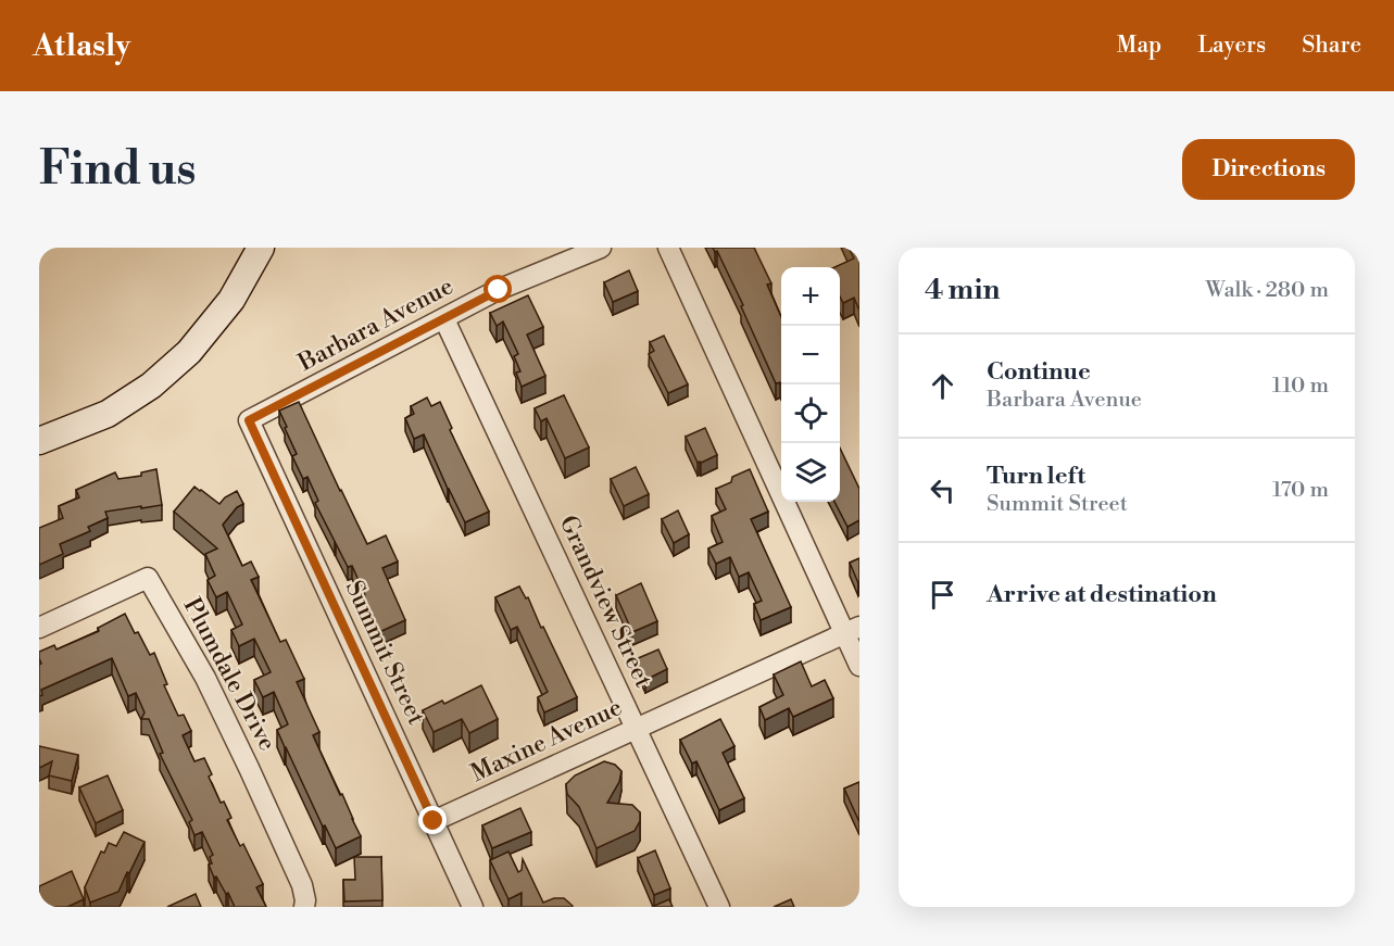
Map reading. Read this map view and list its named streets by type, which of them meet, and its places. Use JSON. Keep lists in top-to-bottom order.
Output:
{
  "streets": {
    "street": [
      "Barbara Avenue",
      "Grandview Street",
      "Summit Street",
      "Plumdale Drive",
      "Maxine Avenue"
    ]
  },
  "crossings": [
    ["Barbara Avenue", "Grandview Street"],
    ["Barbara Avenue", "Summit Street"],
    ["Grandview Street", "Maxine Avenue"],
    ["Summit Street", "Maxine Avenue"]
  ],
  "page": {
    "header": "Atlasly",
    "nav": ["Map", "Layers", "Share"],
    "buttons": "Directions",
    "title": "Find us",
    "heading": ["4 min", "Walk · 280 m"],
    "map_buttons": ["+", "−"],
    "list": [
      ["Continue", "Barbara Avenue", "110 m"],
      ["Turn left", "Summit Street", "170 m"],
      "Arrive at destination"
    ]
  }
}
